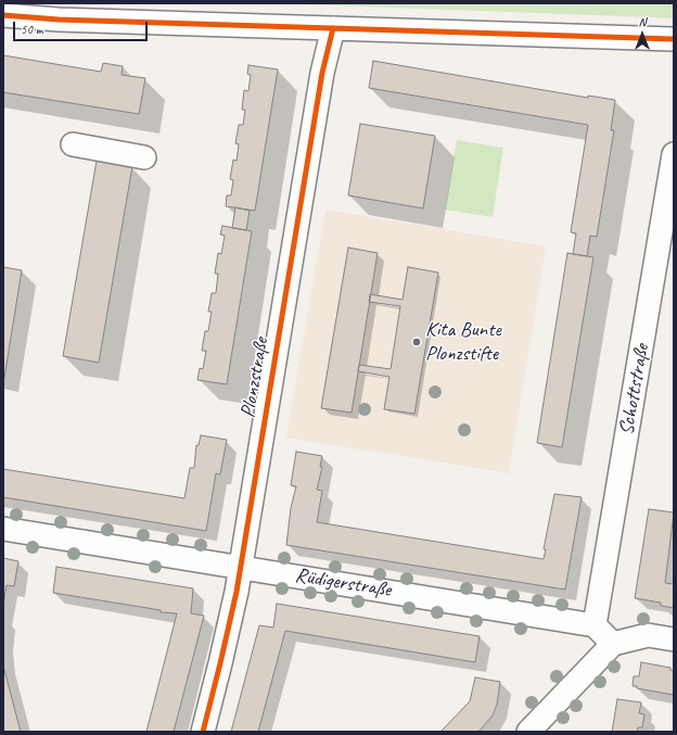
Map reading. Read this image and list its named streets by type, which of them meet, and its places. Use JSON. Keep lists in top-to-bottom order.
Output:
{
  "streets": {
    "street": ["Plonzstraße", "Schottstraße", "Rüdigerstraße"]
  },
  "crossings": [
    ["Plonzstraße", "Rüdigerstraße"],
    ["Schottstraße", "Rüdigerstraße"]
  ],
  "places": ["Kita Bunte Plonzstifte"],
  "scale_bar": "50 m",
  "north": "top"
}
